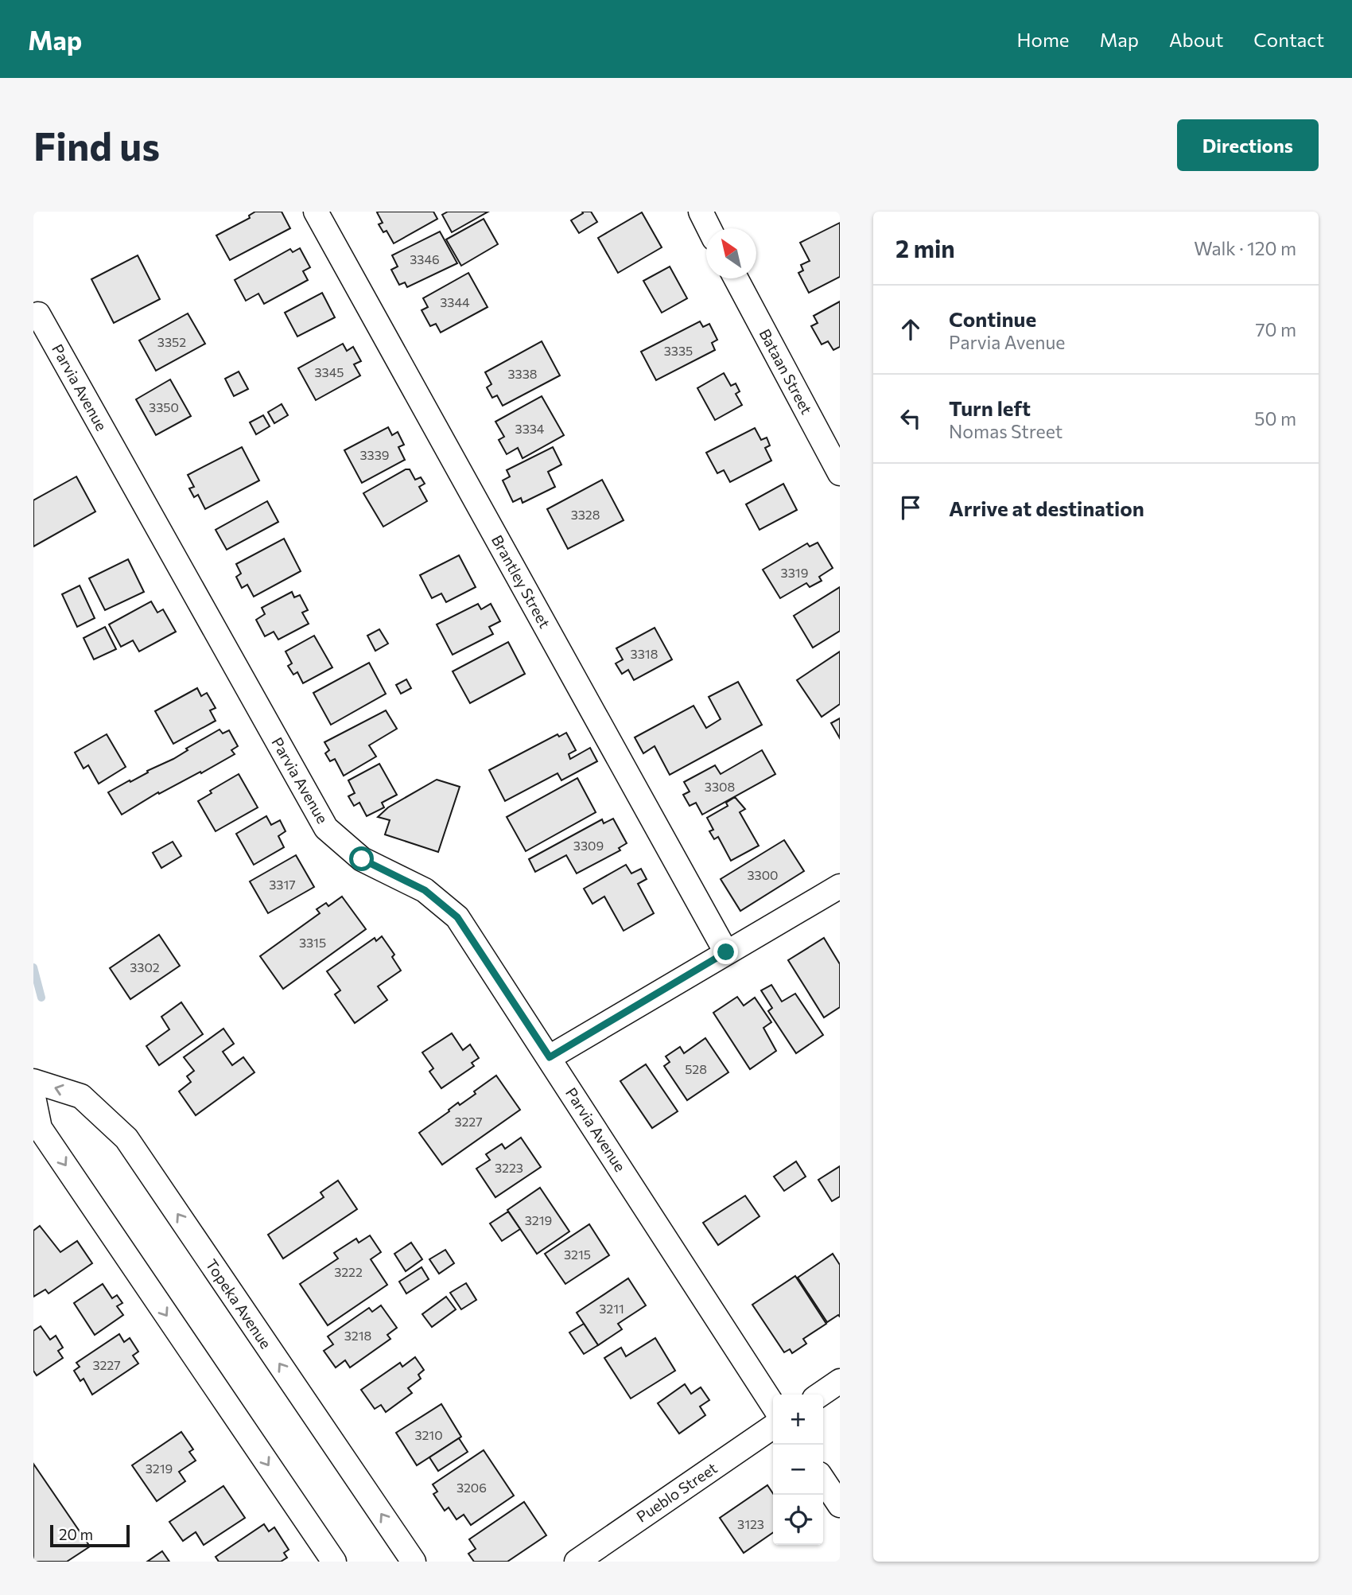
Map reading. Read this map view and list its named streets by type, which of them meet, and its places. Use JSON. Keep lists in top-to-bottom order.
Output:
{
  "streets": {
    "street": [
      "Bataan Street",
      "Parvia Avenue",
      "Brantley Street",
      "Topeka Avenue",
      "Pueblo Street"
    ]
  },
  "house_numbers": [
    "3346",
    "3344",
    "3352",
    "3335",
    "3345",
    "3338",
    "3350",
    "3334",
    "3339",
    "3328",
    "3319",
    "3318",
    "3308",
    "3309",
    "3300",
    "3317",
    "3315",
    "3302",
    "528",
    "3227",
    "3223",
    "3219",
    "3215",
    "3222",
    "3211",
    "3218",
    "3227",
    "3210",
    "3219",
    "3206",
    "3123"
  ],
  "scale_bar": "20 m",
  "north": "top left",
  "page": {
    "header": "Map",
    "nav": [
      "Home",
      "Map",
      "About",
      "Contact"
    ],
    "buttons": "Directions",
    "title": "Find us",
    "heading": ["2 min", "Walk · 120 m"],
    "list": [
      ["Continue", "Parvia Avenue", "70 m"],
      ["Turn left", "Nomas Street", "50 m"],
      "Arrive at destination"
    ],
    "map_buttons": ["+", "−"],
    "scale": "20 m"
  }
}
